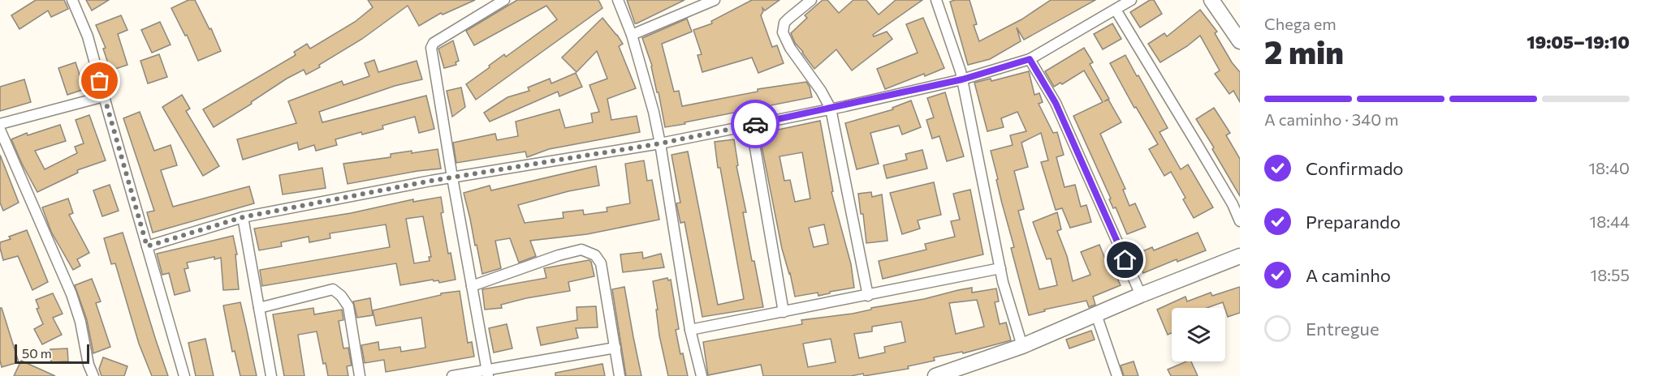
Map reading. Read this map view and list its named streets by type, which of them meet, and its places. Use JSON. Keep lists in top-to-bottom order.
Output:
{
  "scale_bar": "50 m",
  "page": {
    "heading": ["2 min", "Chega em", "19:05–19:10"],
    "bar": "A caminho · 340 m",
    "list": [
      ["Confirmado", "18:40"],
      ["Preparando", "18:44"],
      ["A caminho", "18:55"],
      "Entregue"
    ],
    "scale": "50 m"
  }
}
